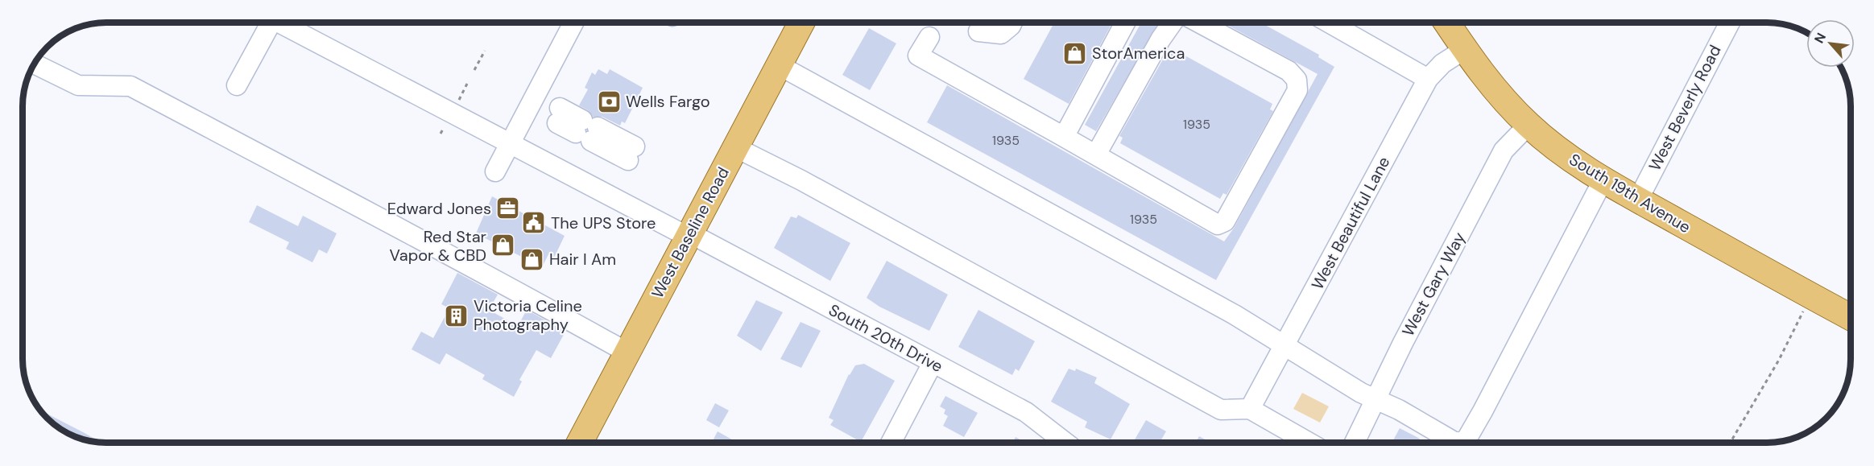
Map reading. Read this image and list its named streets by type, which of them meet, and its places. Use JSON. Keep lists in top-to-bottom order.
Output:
{
  "streets": {
    "main road": ["South 19th Avenue", "West Baseline Road"],
    "street": [
      "West Beverly Road",
      "West Beautiful Lane",
      "West Gary Way",
      "South 20th Drive"
    ]
  },
  "crossings": [
    ["West Beverly Road", "South 19th Avenue"],
    ["South 19th Avenue", "West Beautiful Lane"],
    ["South 19th Avenue", "West Gary Way"],
    ["West Baseline Road", "South 20th Drive"]
  ],
  "places": {
    "shop": ["StorAmerica", "Red Star Vapor & CBD", "Hair I Am"],
    "bank": ["Wells Fargo"],
    "office": ["Edward Jones"],
    "public building": ["The UPS Store"],
    "building": ["Victoria Celine Photography"]
  },
  "house_numbers": ["1935", "1935", "1935"],
  "north": "top left"
}
